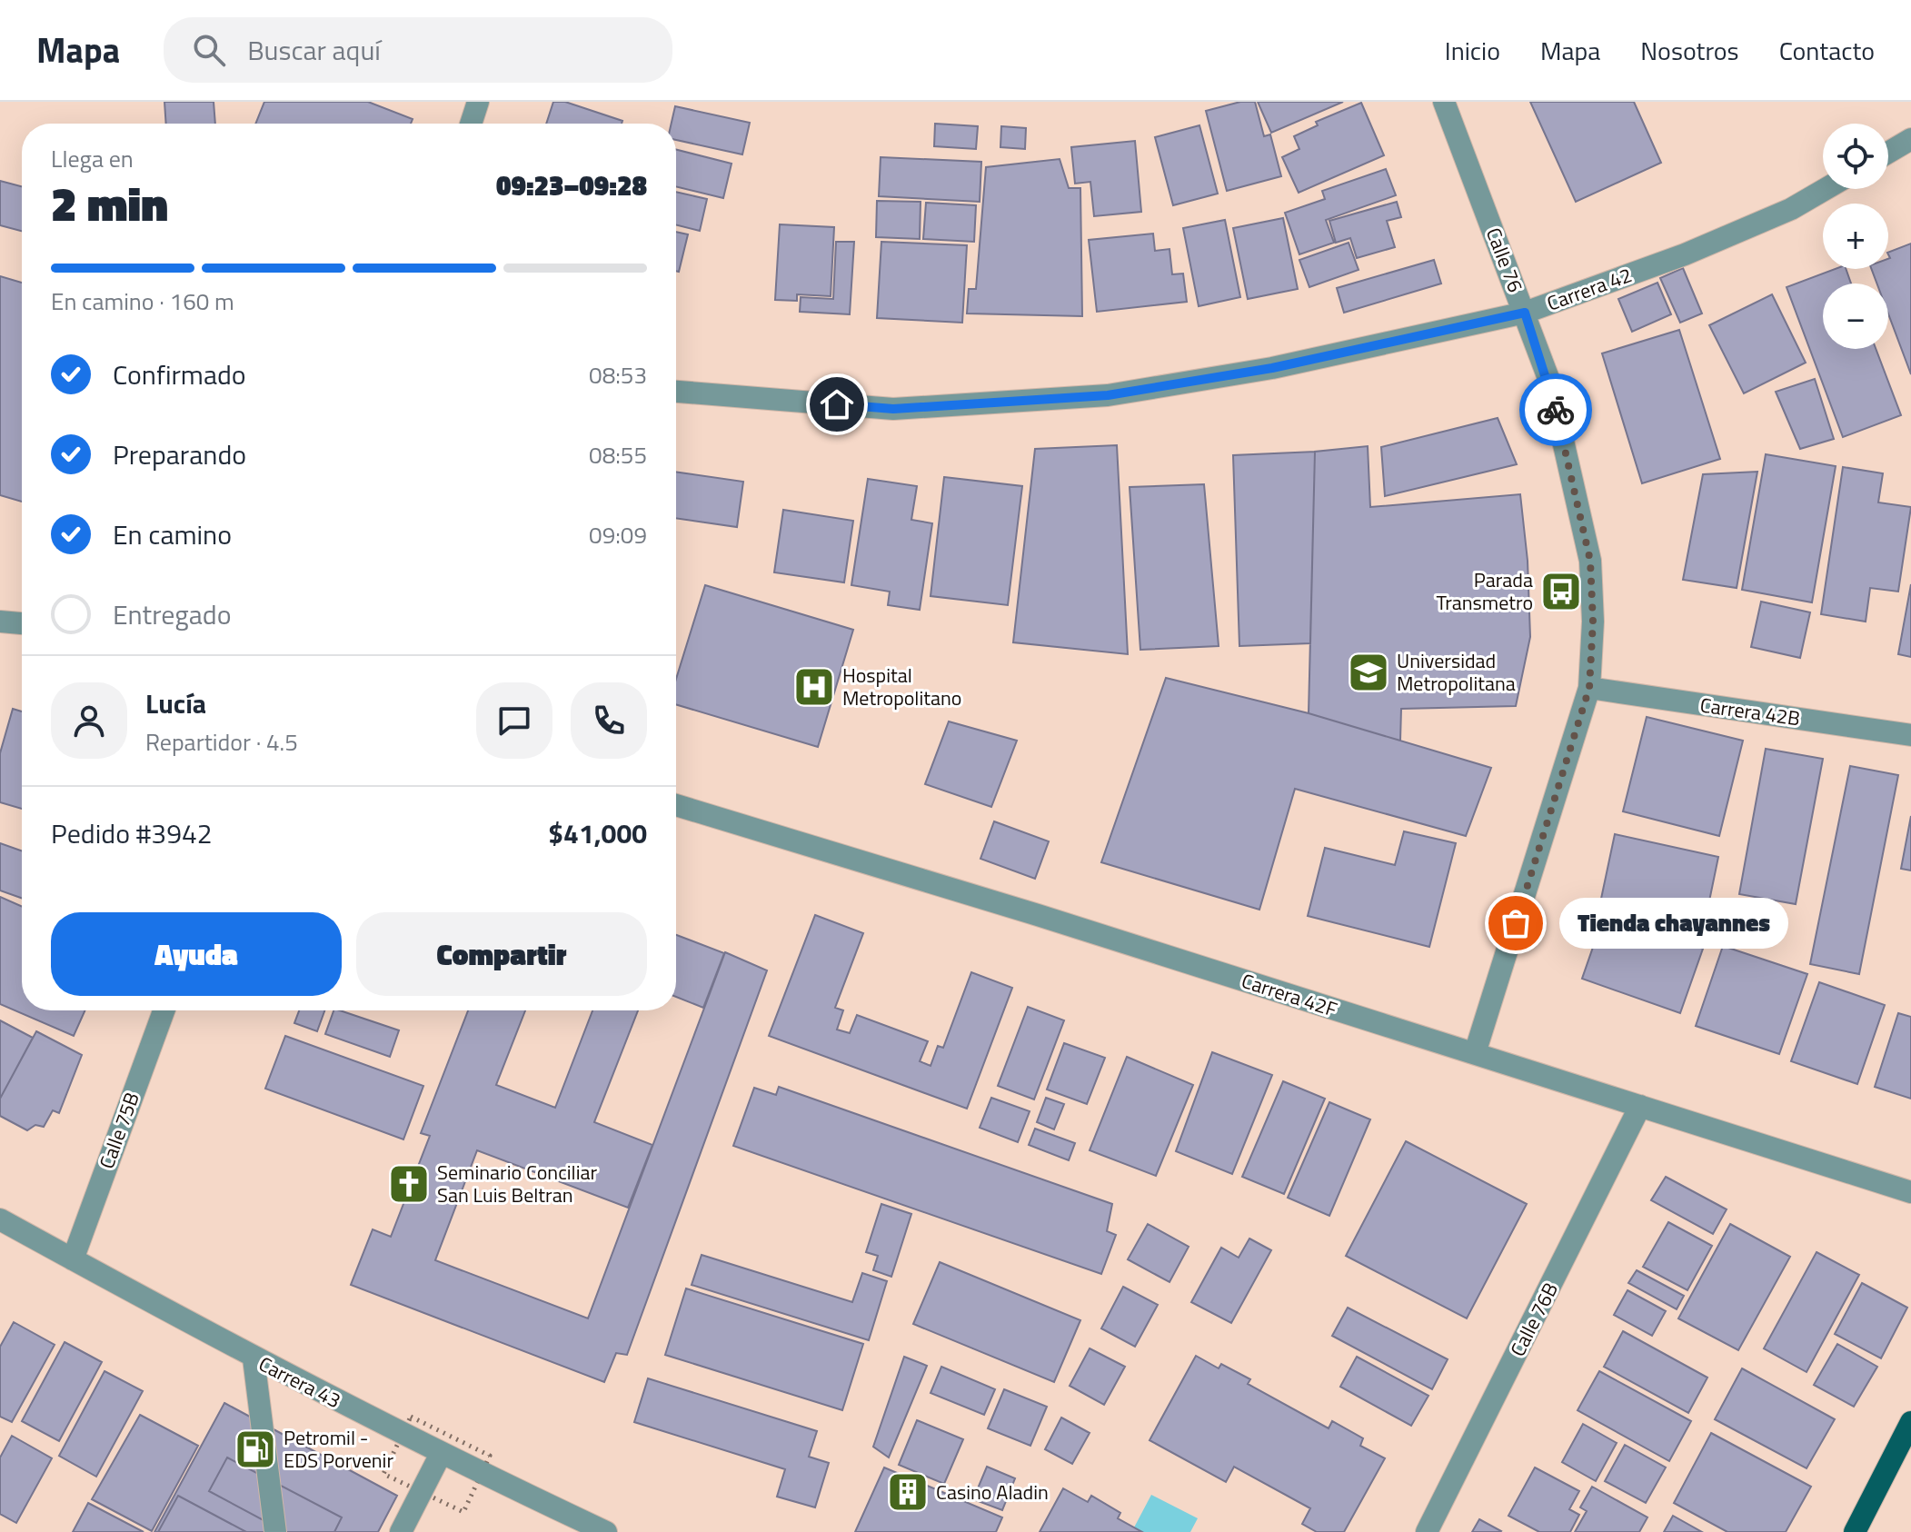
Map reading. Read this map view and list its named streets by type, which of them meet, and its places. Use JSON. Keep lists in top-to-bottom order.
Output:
{
  "streets": {
    "street": [
      "Calle 76",
      "Carrera 42",
      "Carrera 42B",
      "Carrera 42F",
      "Calle 75B",
      "Calle 76B",
      "Carrera 43"
    ]
  },
  "crossings": [
    ["Calle 76", "Carrera 42"],
    ["Calle 76", "Carrera 42B"],
    ["Calle 76", "Carrera 42F"],
    ["Carrera 42F", "Calle 76B"],
    ["Calle 75B", "Carrera 43"]
  ],
  "places": {
    "bus stop": ["Parada Transmetro"],
    "school or university": ["Universidad Metropolitana"],
    "hospital": ["Hospital Metropolitano"],
    "other": ["Tienda chayannes"],
    "church": ["Seminario Conciliar San Luis Beltran"],
    "fuel station": ["Petromil - EDS Porvenir"],
    "building": ["Casino Aladin"]
  },
  "page": {
    "header": "Mapa",
    "search": "Buscar aquí",
    "nav": [
      "Inicio",
      "Mapa",
      "Nosotros",
      "Contacto"
    ],
    "map_buttons": ["+", "−"],
    "heading": ["2 min", "Llega en", "09:23–09:28"],
    "panel": [
      "Lucía",
      "Repartidor · 4.5",
      "Pedido #3942",
      "$41,000"
    ],
    "bar": "En camino · 160 m",
    "list": [
      ["Confirmado", "08:53"],
      ["Preparando", "08:55"],
      ["En camino", "09:09"],
      "Entregado"
    ],
    "bubble": "Tienda chayannes",
    "buttons": ["Ayuda", "Compartir"]
  }
}
